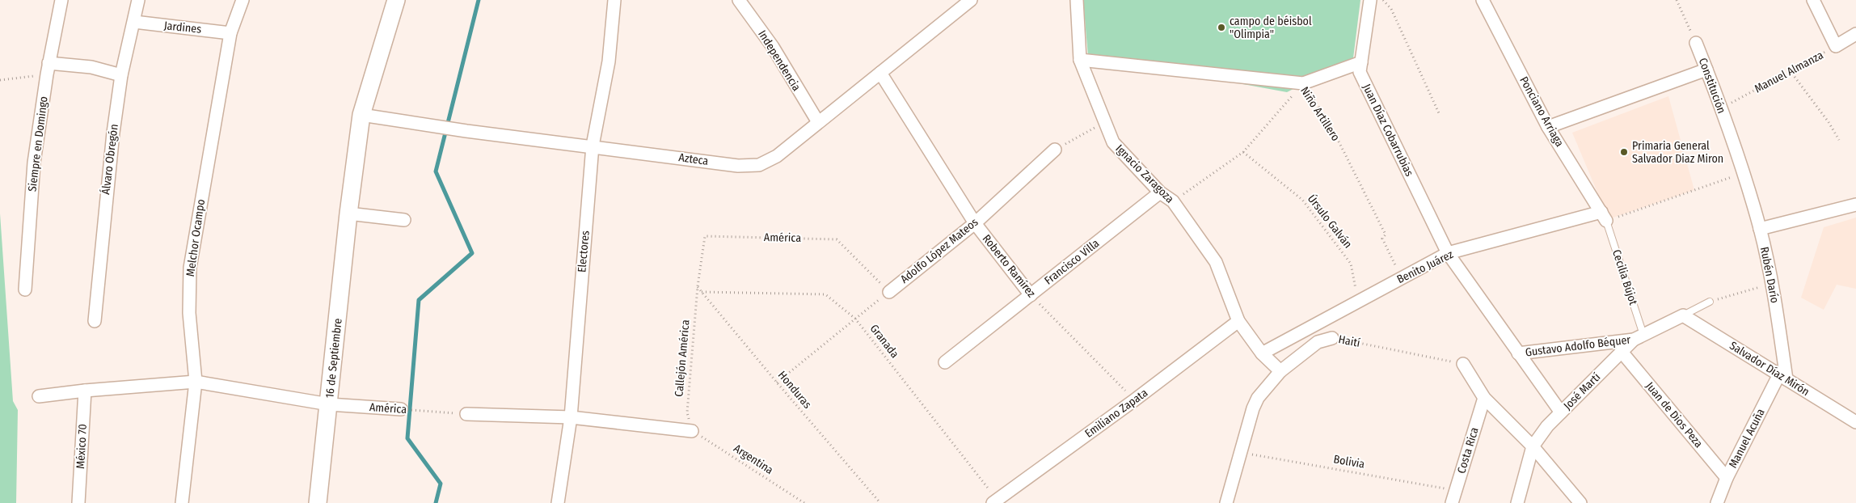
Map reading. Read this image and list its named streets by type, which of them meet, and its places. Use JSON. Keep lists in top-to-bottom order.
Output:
{
  "streets": {
    "street": [
      "Jardines",
      "Independencia",
      "Manuel Almanza",
      "Constitución",
      "Ponciano Arriaga",
      "Niño Artillero",
      "Juan Díaz Cobarrubias",
      "Siempre en Domingo",
      "Álvaro Obregón",
      "Azteca",
      "Ignacio Zaragoza",
      "Melchor Ocampo",
      "América",
      "Adolfo López Mateos",
      "Electores",
      "Francisco Villa",
      "Roberto Ramírez",
      "Benito Juárez",
      "Rubén Darío",
      "Haití",
      "Gustavo Adolfo Béquer",
      "16 de Septiembre",
      "Salvador Díaz Mirón",
      "José Martí",
      "Emiliano Zapata",
      "Juan de Dios Peza",
      "Manuel Acuña",
      "México 70",
      "Costa Rica"
    ],
    "lane": ["Cecilia Bújot"],
    "path": [
      "Úrsulo Galván",
      "Granada",
      "Callejón América",
      "Honduras",
      "Argentina",
      "Bolivia"
    ]
  },
  "crossings": [
    ["Jardines", "Álvaro Obregón"],
    ["Jardines", "Melchor Ocampo"],
    ["Independencia", "Azteca"],
    ["Manuel Almanza", "Constitución"],
    ["Constitución", "Rubén Darío"],
    ["Ponciano Arriaga", "Benito Juárez"],
    ["Ponciano Arriaga", "Cecilia Bújot"],
    ["Niño Artillero", "Ignacio Zaragoza"],
    ["Niño Artillero", "Benito Juárez"],
    ["Juan Díaz Cobarrubias", "Benito Juárez"],
    ["Juan Díaz Cobarrubias", "Gustavo Adolfo Béquer"],
    ["Juan Díaz Cobarrubias", "José Martí"],
    ["Azteca", "Electores"],
    ["Azteca", "Roberto Ramírez"],
    ["Azteca", "16 de Septiembre"],
    ["Ignacio Zaragoza", "Francisco Villa"],
    ["Ignacio Zaragoza", "Benito Juárez"],
    ["Ignacio Zaragoza", "Haití"],
    ["Ignacio Zaragoza", "Emiliano Zapata"],
    ["Úrsulo Galván", "Benito Juárez"],
    ["Melchor Ocampo", "América"],
    ["América", "Adolfo López Mateos"],
    ["América", "16 de Septiembre"],
    ["América", "Callejón América"],
    ["América", "Honduras"],
    ["América", "México 70"],
    ["Adolfo López Mateos", "Roberto Ramírez"],
    ["Francisco Villa", "Roberto Ramírez"],
    ["Roberto Ramírez", "Emiliano Zapata"],
    ["Benito Juárez", "Cecilia Bújot"],
    ["Rubén Darío", "Salvador Díaz Mirón"],
    ["Rubén Darío", "Manuel Acuña"],
    ["Cecilia Bújot", "Gustavo Adolfo Béquer"],
    ["Cecilia Bújot", "José Martí"],
    ["Granada", "Honduras"],
    ["Granada", "Emiliano Zapata"],
    ["Haití", "Bolivia"],
    ["Gustavo Adolfo Béquer", "Salvador Díaz Mirón"],
    ["Gustavo Adolfo Béquer", "José Martí"],
    ["Callejón América", "Honduras"],
    ["Callejón América", "Argentina"],
    ["Salvador Díaz Mirón", "Manuel Acuña"],
    ["José Martí", "Juan de Dios Peza"],
    ["Juan de Dios Peza", "Manuel Acuña"],
    ["Costa Rica", "Bolivia"]
  ],
  "places": ["campo de béisbol \"Olimpia\"", "Primaria General Salvador Diaz Miron"]
}
